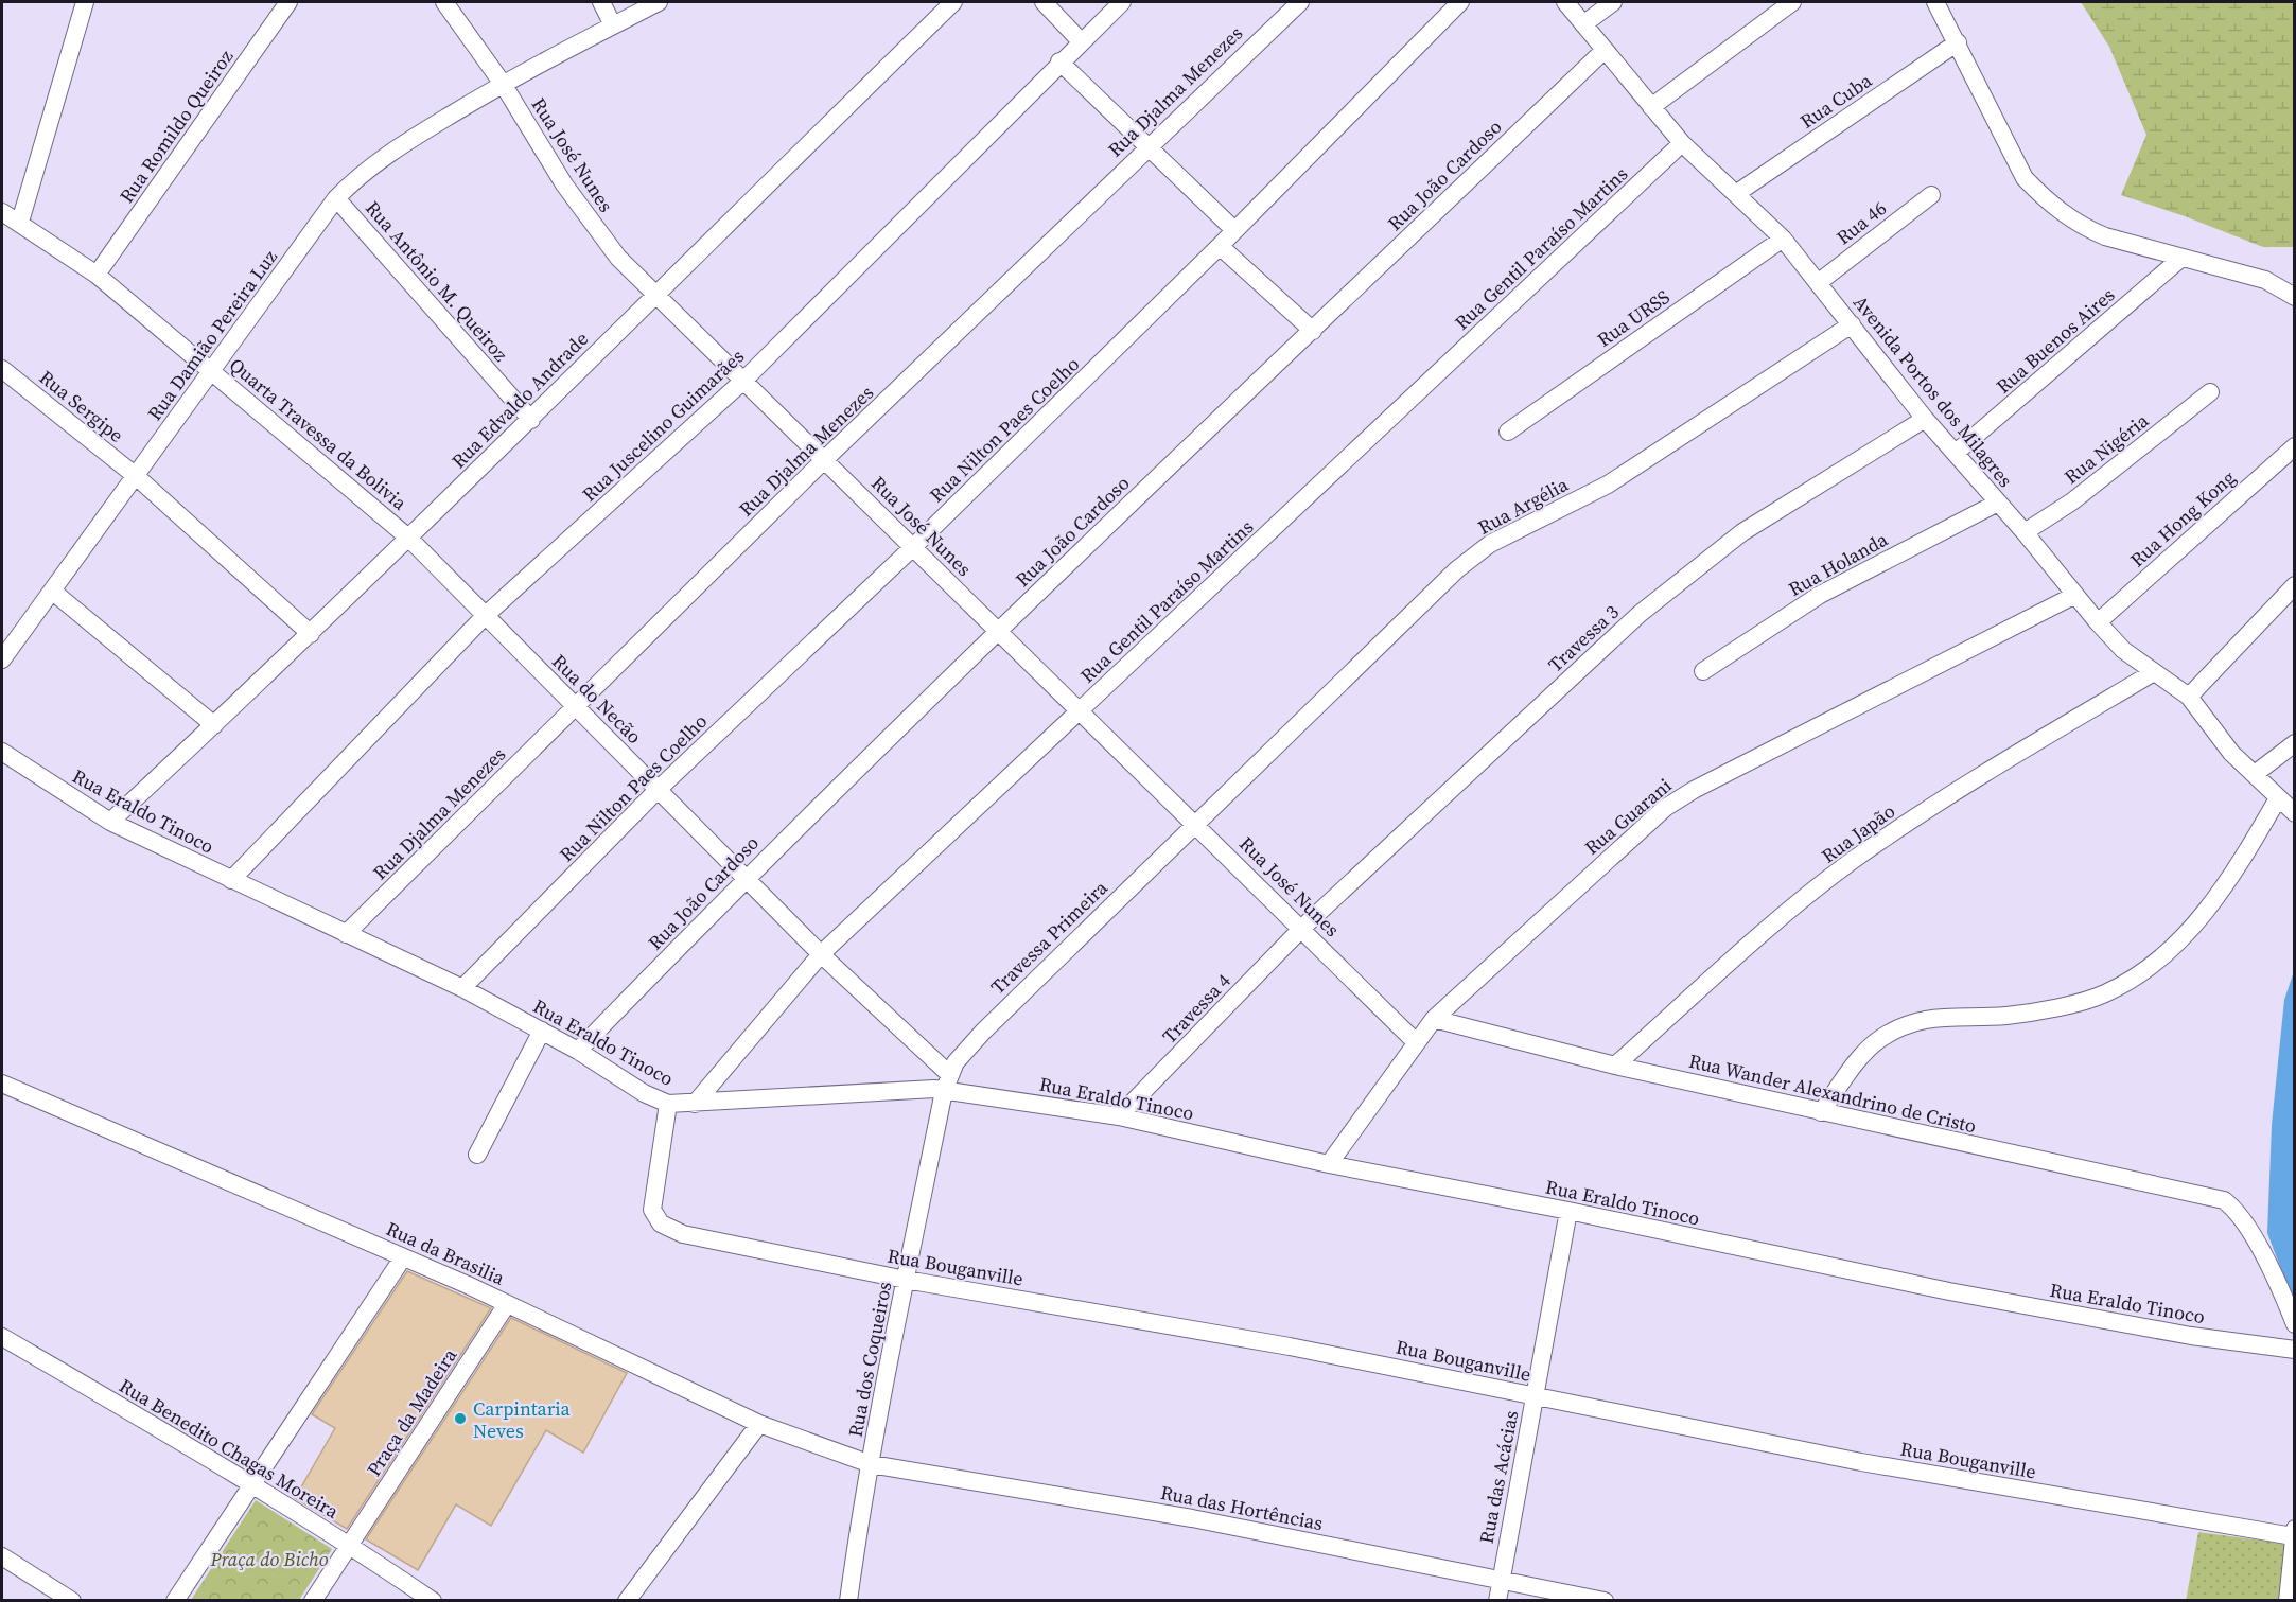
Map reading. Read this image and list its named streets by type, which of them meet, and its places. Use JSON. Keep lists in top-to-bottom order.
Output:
{
  "streets": {
    "street": [
      "Rua Djalma Menezes",
      "Rua Cuba",
      "Rua Romildo Queiroz",
      "Rua José Nunes",
      "Rua João Cardoso",
      "Rua 46",
      "Rua Gentil Paraíso Martins",
      "Rua Antônio M. Queiroz",
      "Rua URSS",
      "Rua Damião Pereira Luz",
      "Rua Buenos Aires",
      "Avenida Portos dos Milagres",
      "Rua Edvaldo Andrade",
      "Rua Sergipe",
      "Rua Juscelino Guimarães",
      "Rua Nilton Paes Coelho",
      "Quarta Travessa da Bolivia",
      "Rua Nigéria",
      "Rua Argélia",
      "Rua Hong Kong",
      "Rua Holanda",
      "Travessa 3",
      "Rua do Necão",
      "Rua Eraldo Tinoco",
      "Rua Guarani",
      "Rua Japão",
      "Travessa Primeira",
      "Travessa 4",
      "Rua Wander Alexandrino de Cristo",
      "Rua da Brasilia",
      "Rua Bouganville",
      "Rua dos Coqueiros",
      "Praça da Madeira",
      "Rua Benedito Chagas Moreira",
      "Rua das Acácias",
      "Rua das Hortências"
    ]
  },
  "crossings": [
    ["Rua Djalma Menezes", "Rua José Nunes"],
    ["Rua Djalma Menezes", "Rua do Necão"],
    ["Rua Djalma Menezes", "Rua Eraldo Tinoco"],
    ["Rua Cuba", "Avenida Portos dos Milagres"],
    ["Rua Romildo Queiroz", "Quarta Travessa da Bolivia"],
    ["Rua José Nunes", "Rua João Cardoso"],
    ["Rua José Nunes", "Rua Gentil Paraíso Martins"],
    ["Rua José Nunes", "Rua Damião Pereira Luz"],
    ["Rua José Nunes", "Rua Edvaldo Andrade"],
    ["Rua José Nunes", "Rua Juscelino Guimarães"],
    ["Rua José Nunes", "Rua Nilton Paes Coelho"],
    ["Rua José Nunes", "Rua Argélia"],
    ["Rua José Nunes", "Travessa 3"],
    ["Rua José Nunes", "Rua Guarani"],
    ["Rua José Nunes", "Travessa Primeira"],
    ["Rua José Nunes", "Travessa 4"],
    ["Rua João Cardoso", "Avenida Portos dos Milagres"],
    ["Rua João Cardoso", "Rua do Necão"],
    ["Rua João Cardoso", "Rua Eraldo Tinoco"],
    ["Rua 46", "Avenida Portos dos Milagres"],
    ["Rua Gentil Paraíso Martins", "Avenida Portos dos Milagres"],
    ["Rua Gentil Paraíso Martins", "Rua do Necão"],
    ["Rua Gentil Paraíso Martins", "Rua Eraldo Tinoco"],
    ["Rua Antônio M. Queiroz", "Rua Damião Pereira Luz"],
    ["Rua Antônio M. Queiroz", "Rua Edvaldo Andrade"],
    ["Rua URSS", "Avenida Portos dos Milagres"],
    ["Rua Damião Pereira Luz", "Rua Sergipe"],
    ["Rua Damião Pereira Luz", "Quarta Travessa da Bolivia"],
    ["Rua Buenos Aires", "Avenida Portos dos Milagres"],
    ["Avenida Portos dos Milagres", "Rua Nigéria"],
    ["Avenida Portos dos Milagres", "Rua Argélia"],
    ["Avenida Portos dos Milagres", "Rua Hong Kong"],
    ["Avenida Portos dos Milagres", "Rua Holanda"],
    ["Avenida Portos dos Milagres", "Travessa 3"],
    ["Avenida Portos dos Milagres", "Rua Guarani"],
    ["Avenida Portos dos Milagres", "Rua Japão"],
    ["Rua Edvaldo Andrade", "Rua Sergipe"],
    ["Rua Edvaldo Andrade", "Quarta Travessa da Bolivia"],
    ["Rua Edvaldo Andrade", "Rua do Necão"],
    ["Rua Edvaldo Andrade", "Rua Eraldo Tinoco"],
    ["Rua Juscelino Guimarães", "Rua do Necão"],
    ["Rua Juscelino Guimarães", "Rua Eraldo Tinoco"],
    ["Rua Nilton Paes Coelho", "Rua do Necão"],
    ["Rua Nilton Paes Coelho", "Rua Eraldo Tinoco"],
    ["Quarta Travessa da Bolivia", "Rua do Necão"],
    ["Rua Argélia", "Travessa Primeira"],
    ["Travessa 3", "Travessa 4"],
    ["Rua do Necão", "Rua Eraldo Tinoco"],
    ["Rua do Necão", "Travessa Primeira"],
    ["Rua do Necão", "Rua dos Coqueiros"],
    ["Rua Eraldo Tinoco", "Rua Guarani"],
    ["Rua Eraldo Tinoco", "Travessa Primeira"],
    ["Rua Eraldo Tinoco", "Travessa 4"],
    ["Rua Eraldo Tinoco", "Rua Bouganville"],
    ["Rua Eraldo Tinoco", "Rua dos Coqueiros"],
    ["Rua Eraldo Tinoco", "Rua das Acácias"],
    ["Rua Guarani", "Rua Wander Alexandrino de Cristo"],
    ["Rua Japão", "Rua Wander Alexandrino de Cristo"],
    ["Travessa Primeira", "Rua dos Coqueiros"],
    ["Rua da Brasilia", "Rua dos Coqueiros"],
    ["Rua da Brasilia", "Praça da Madeira"],
    ["Rua da Brasilia", "Rua das Hortências"],
    ["Rua Bouganville", "Rua dos Coqueiros"],
    ["Rua Bouganville", "Rua das Acácias"],
    ["Rua dos Coqueiros", "Rua das Hortências"],
    ["Praça da Madeira", "Rua Benedito Chagas Moreira"],
    ["Rua das Acácias", "Rua das Hortências"]
  ],
  "parks": ["Praça do Bicho"],
  "places": ["Carpintaria Neves"]
}
